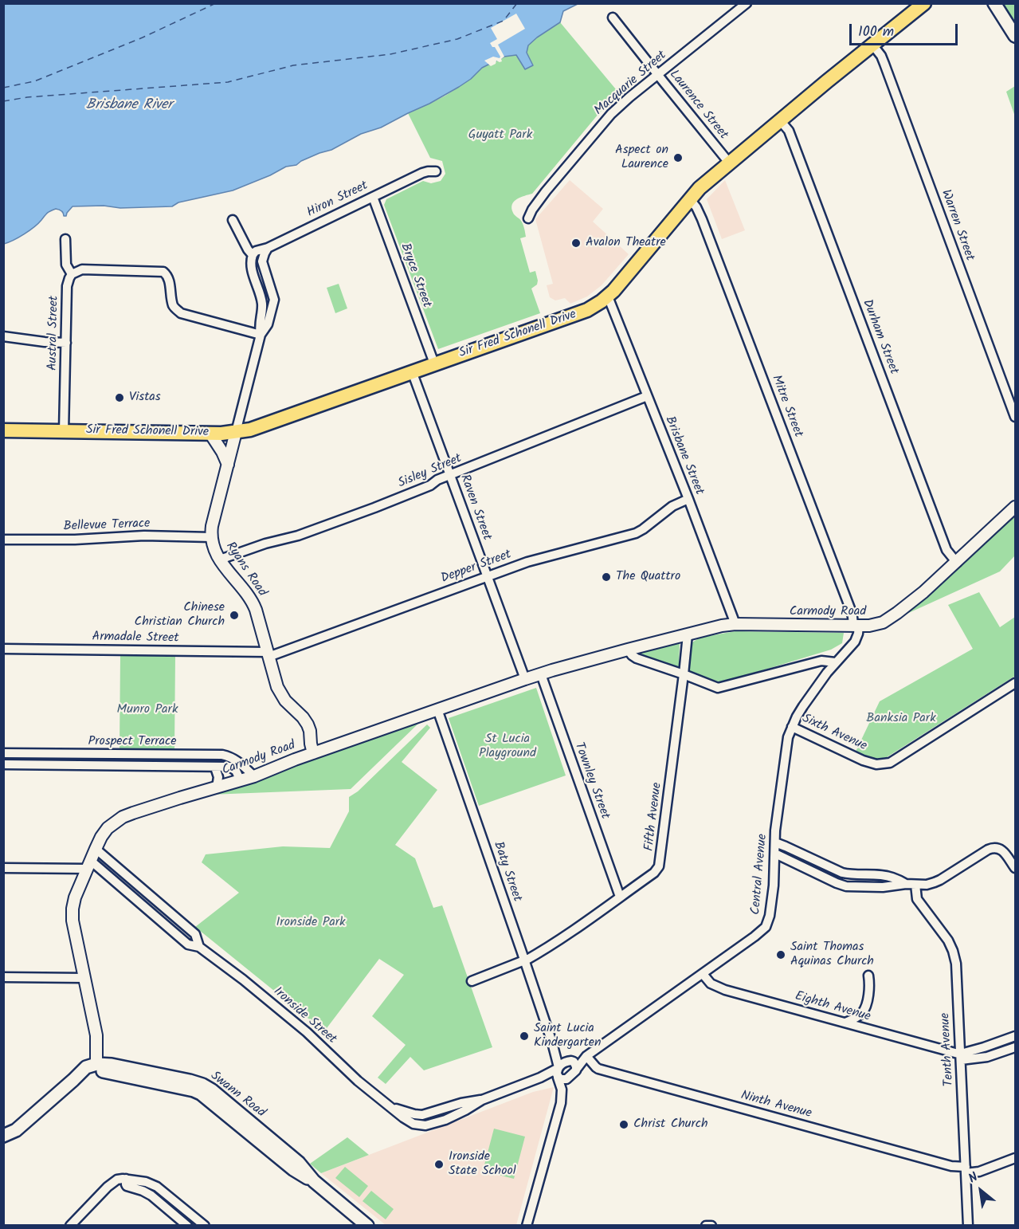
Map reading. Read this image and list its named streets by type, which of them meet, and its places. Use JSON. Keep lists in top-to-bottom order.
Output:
{
  "streets": {
    "main road": ["Sir Fred Schonell Drive", "Swann Road"],
    "street": [
      "Macquarie Street",
      "Laurence Street",
      "Hiron Street",
      "Warren Street",
      "Bryce Street",
      "Austral Street",
      "Durham Street",
      "Mitre Street",
      "Brisbane Street",
      "Sisley Street",
      "Raven Street",
      "Bellevue Terrace",
      "Depper Street",
      "Ryans Road",
      "Carmody Road",
      "Armadale Street",
      "Sixth Avenue",
      "Prospect Terrace",
      "Townley Street",
      "Fifth Avenue",
      "Baty Street",
      "Central Avenue",
      "Eighth Avenue",
      "Ironside Street",
      "Tenth Avenue",
      "Ninth Avenue"
    ]
  },
  "crossings": [
    ["Macquarie Street", "Laurence Street"],
    ["Laurence Street", "Sir Fred Schonell Drive"],
    ["Hiron Street", "Bryce Street"],
    ["Hiron Street", "Ryans Road"],
    ["Warren Street", "Sir Fred Schonell Drive"],
    ["Bryce Street", "Sir Fred Schonell Drive"],
    ["Austral Street", "Sir Fred Schonell Drive"],
    ["Sir Fred Schonell Drive", "Durham Street"],
    ["Sir Fred Schonell Drive", "Mitre Street"],
    ["Sir Fred Schonell Drive", "Brisbane Street"],
    ["Sir Fred Schonell Drive", "Raven Street"],
    ["Sir Fred Schonell Drive", "Ryans Road"],
    ["Durham Street", "Carmody Road"],
    ["Mitre Street", "Carmody Road"],
    ["Mitre Street", "Central Avenue"],
    ["Brisbane Street", "Sisley Street"],
    ["Brisbane Street", "Depper Street"],
    ["Brisbane Street", "Carmody Road"],
    ["Sisley Street", "Raven Street"],
    ["Sisley Street", "Ryans Road"],
    ["Raven Street", "Depper Street"],
    ["Raven Street", "Carmody Road"],
    ["Bellevue Terrace", "Ryans Road"],
    ["Depper Street", "Ryans Road"],
    ["Depper Street", "Armadale Street"],
    ["Ryans Road", "Carmody Road"],
    ["Ryans Road", "Armadale Street"],
    ["Carmody Road", "Prospect Terrace"],
    ["Carmody Road", "Townley Street"],
    ["Carmody Road", "Fifth Avenue"],
    ["Carmody Road", "Baty Street"],
    ["Carmody Road", "Central Avenue"],
    ["Carmody Road", "Ironside Street"],
    ["Carmody Road", "Swann Road"],
    ["Sixth Avenue", "Central Avenue"],
    ["Townley Street", "Fifth Avenue"],
    ["Fifth Avenue", "Baty Street"],
    ["Baty Street", "Central Avenue"],
    ["Baty Street", "Ironside Street"],
    ["Central Avenue", "Eighth Avenue"],
    ["Central Avenue", "Ironside Street"],
    ["Central Avenue", "Ninth Avenue"],
    ["Eighth Avenue", "Tenth Avenue"],
    ["Tenth Avenue", "Ninth Avenue"]
  ],
  "water": ["Brisbane River"],
  "parks": [
    "Guyatt Park",
    "Munro Park",
    "Banksia Park",
    "St Lucia Playground",
    "Ironside Park"
  ],
  "places": [
    "Aspect on Laurence",
    "Avalon Theatre",
    "Vistas",
    "The Quattro",
    "Chinese Christian Church",
    "Saint Thomas Aquinas Church",
    "Saint Lucia Kindergarten",
    "Christ Church",
    "Ironside State School"
  ],
  "scale_bar": "100 m",
  "north": "top left"
}
